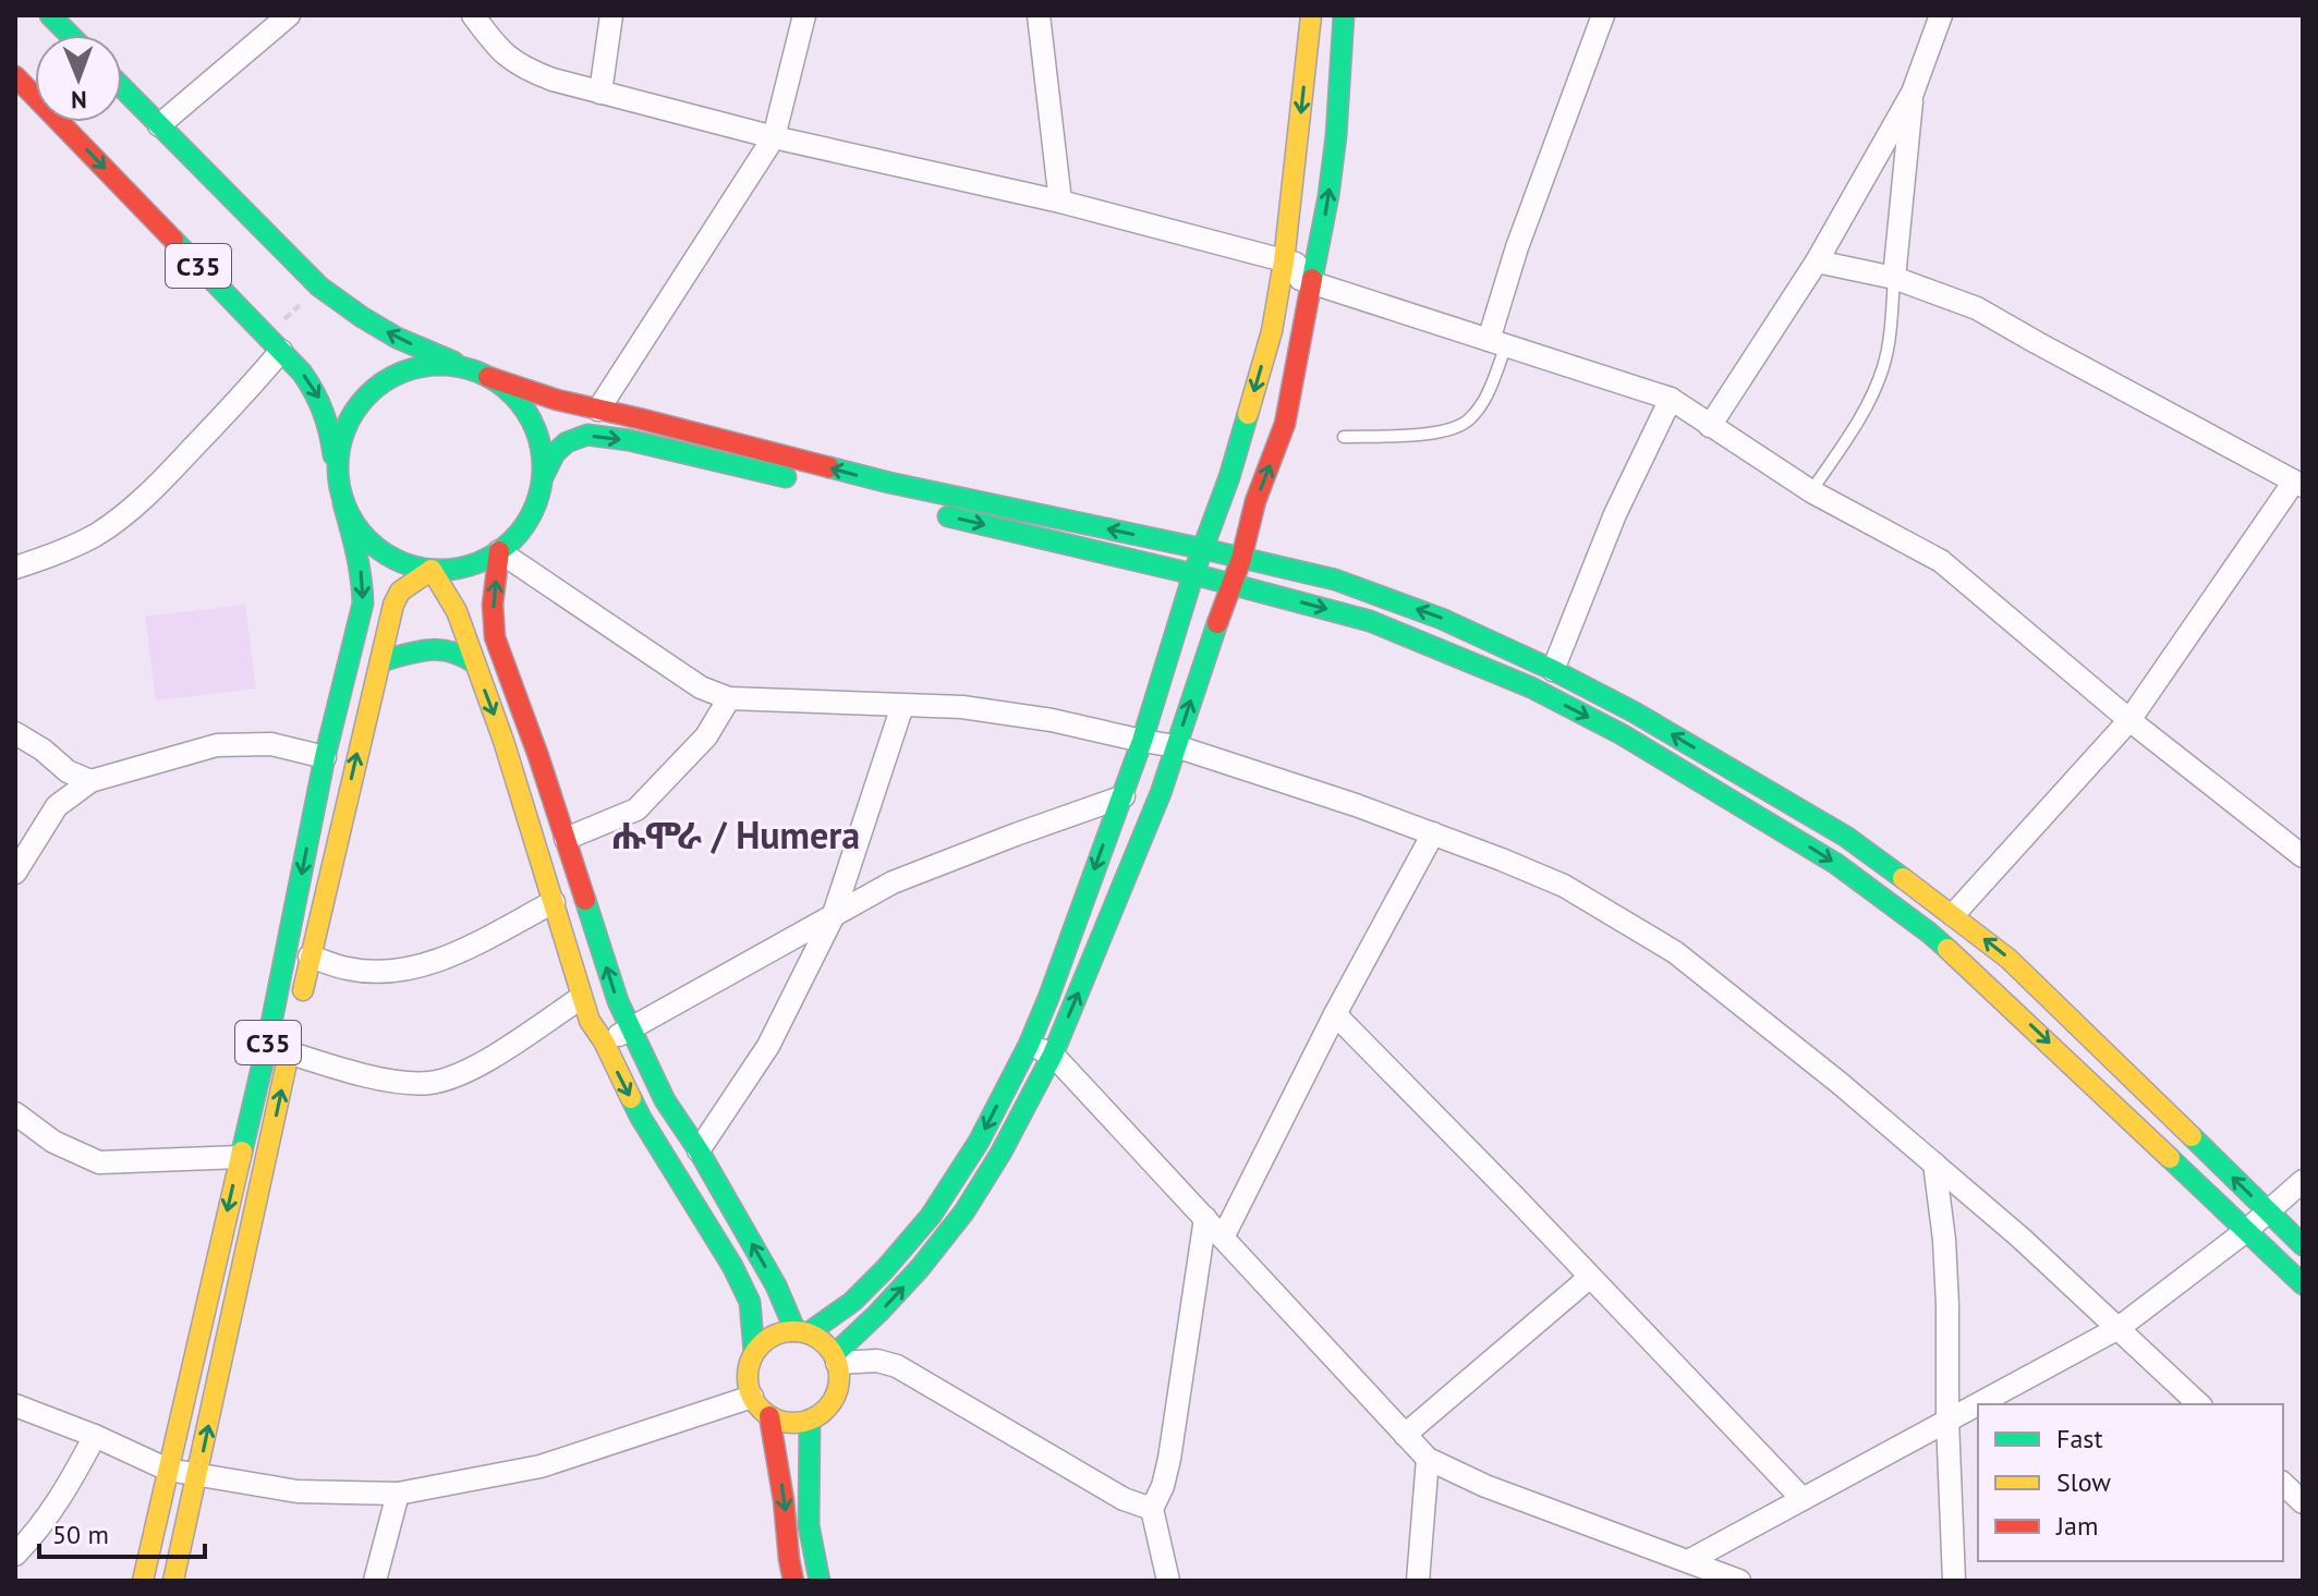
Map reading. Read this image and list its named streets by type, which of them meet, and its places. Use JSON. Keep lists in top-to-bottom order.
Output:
{
  "streets": {
    "street": ["C35"]
  },
  "districts": ["ሑሞራ / Humera"],
  "legend": ["Fast", "Slow", "Jam"],
  "scale_bar": "50 m",
  "north": "bottom"
}
